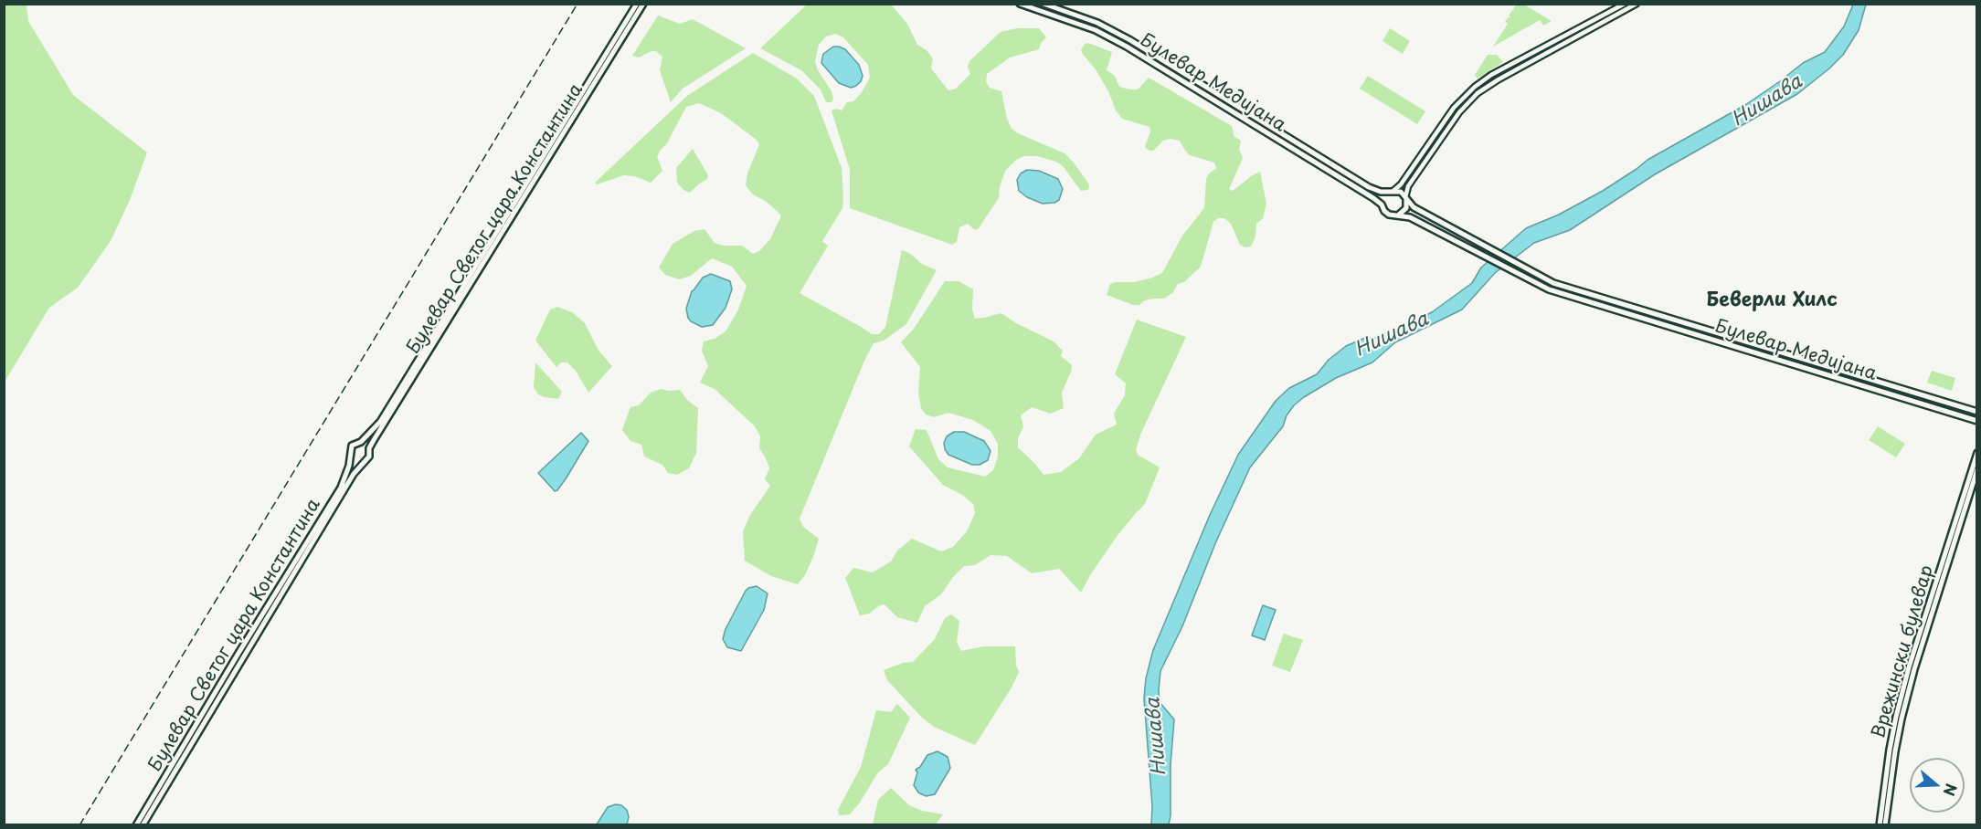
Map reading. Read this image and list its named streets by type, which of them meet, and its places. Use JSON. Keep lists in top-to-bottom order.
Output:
{
  "streets": {
    "main road": ["Булевар Медијана", "Булевар Светог цара Константина", "Врежински булевар"]
  },
  "districts": ["Беверли Хилс"],
  "water": ["Нишава"],
  "north": "right"
}
